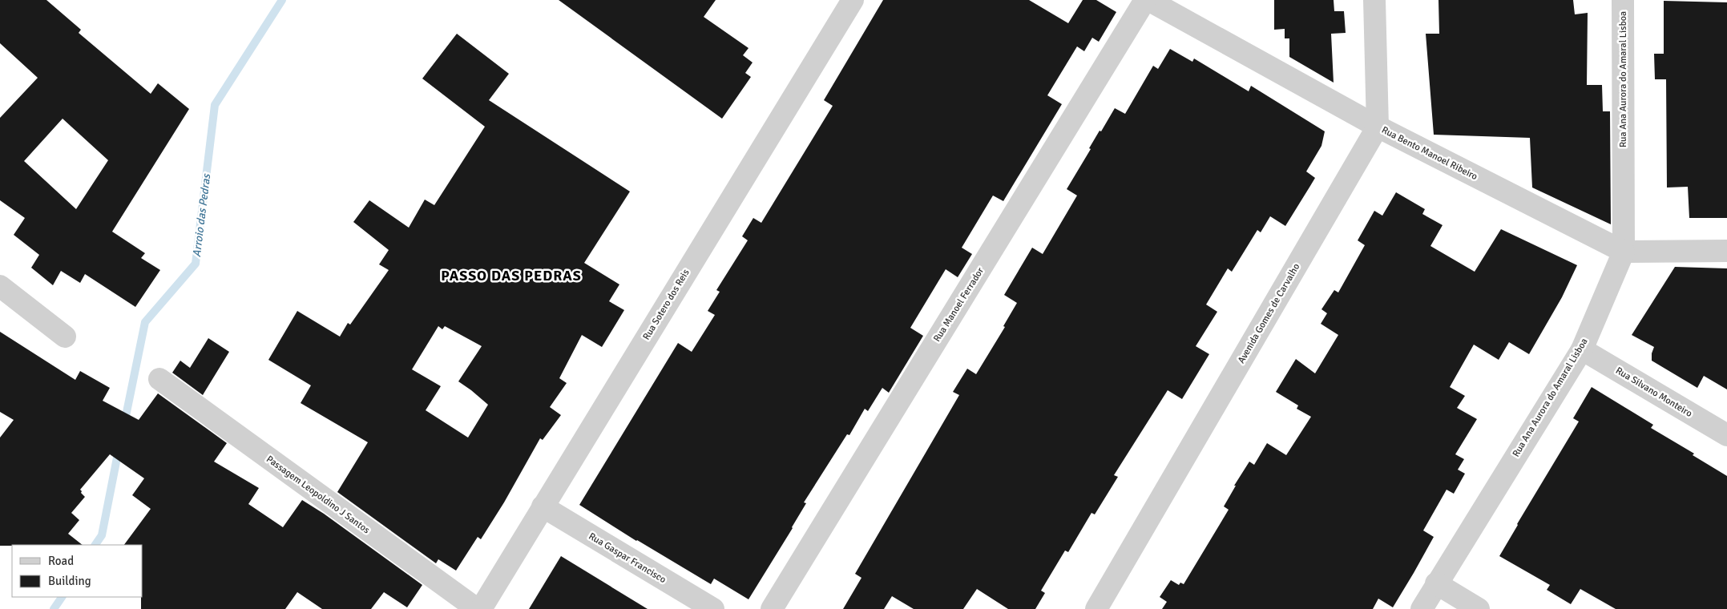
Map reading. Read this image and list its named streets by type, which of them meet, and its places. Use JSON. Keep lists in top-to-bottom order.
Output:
{
  "streets": {
    "street": [
      "Rua Ana Aurora do Amaral Lisboa",
      "Rua Bento Manoel Ribeiro",
      "Rua Sotero dos Reis",
      "Rua Manoel Ferrador",
      "Avenida Gomes de Carvalho",
      "Rua Silvano Monteiro",
      "Passagem Leopoldino J Santos",
      "Rua Gaspar Francisco"
    ]
  },
  "crossings": [
    ["Rua Ana Aurora do Amaral Lisboa", "Rua Bento Manoel Ribeiro"],
    ["Rua Ana Aurora do Amaral Lisboa", "Rua Silvano Monteiro"],
    ["Rua Bento Manoel Ribeiro", "Avenida Gomes de Carvalho"],
    ["Rua Sotero dos Reis", "Rua Gaspar Francisco"]
  ],
  "districts": ["PASSO DAS PEDRAS"],
  "water": ["Arroio das Pedras"],
  "legend": ["Road", "Building"]
}
